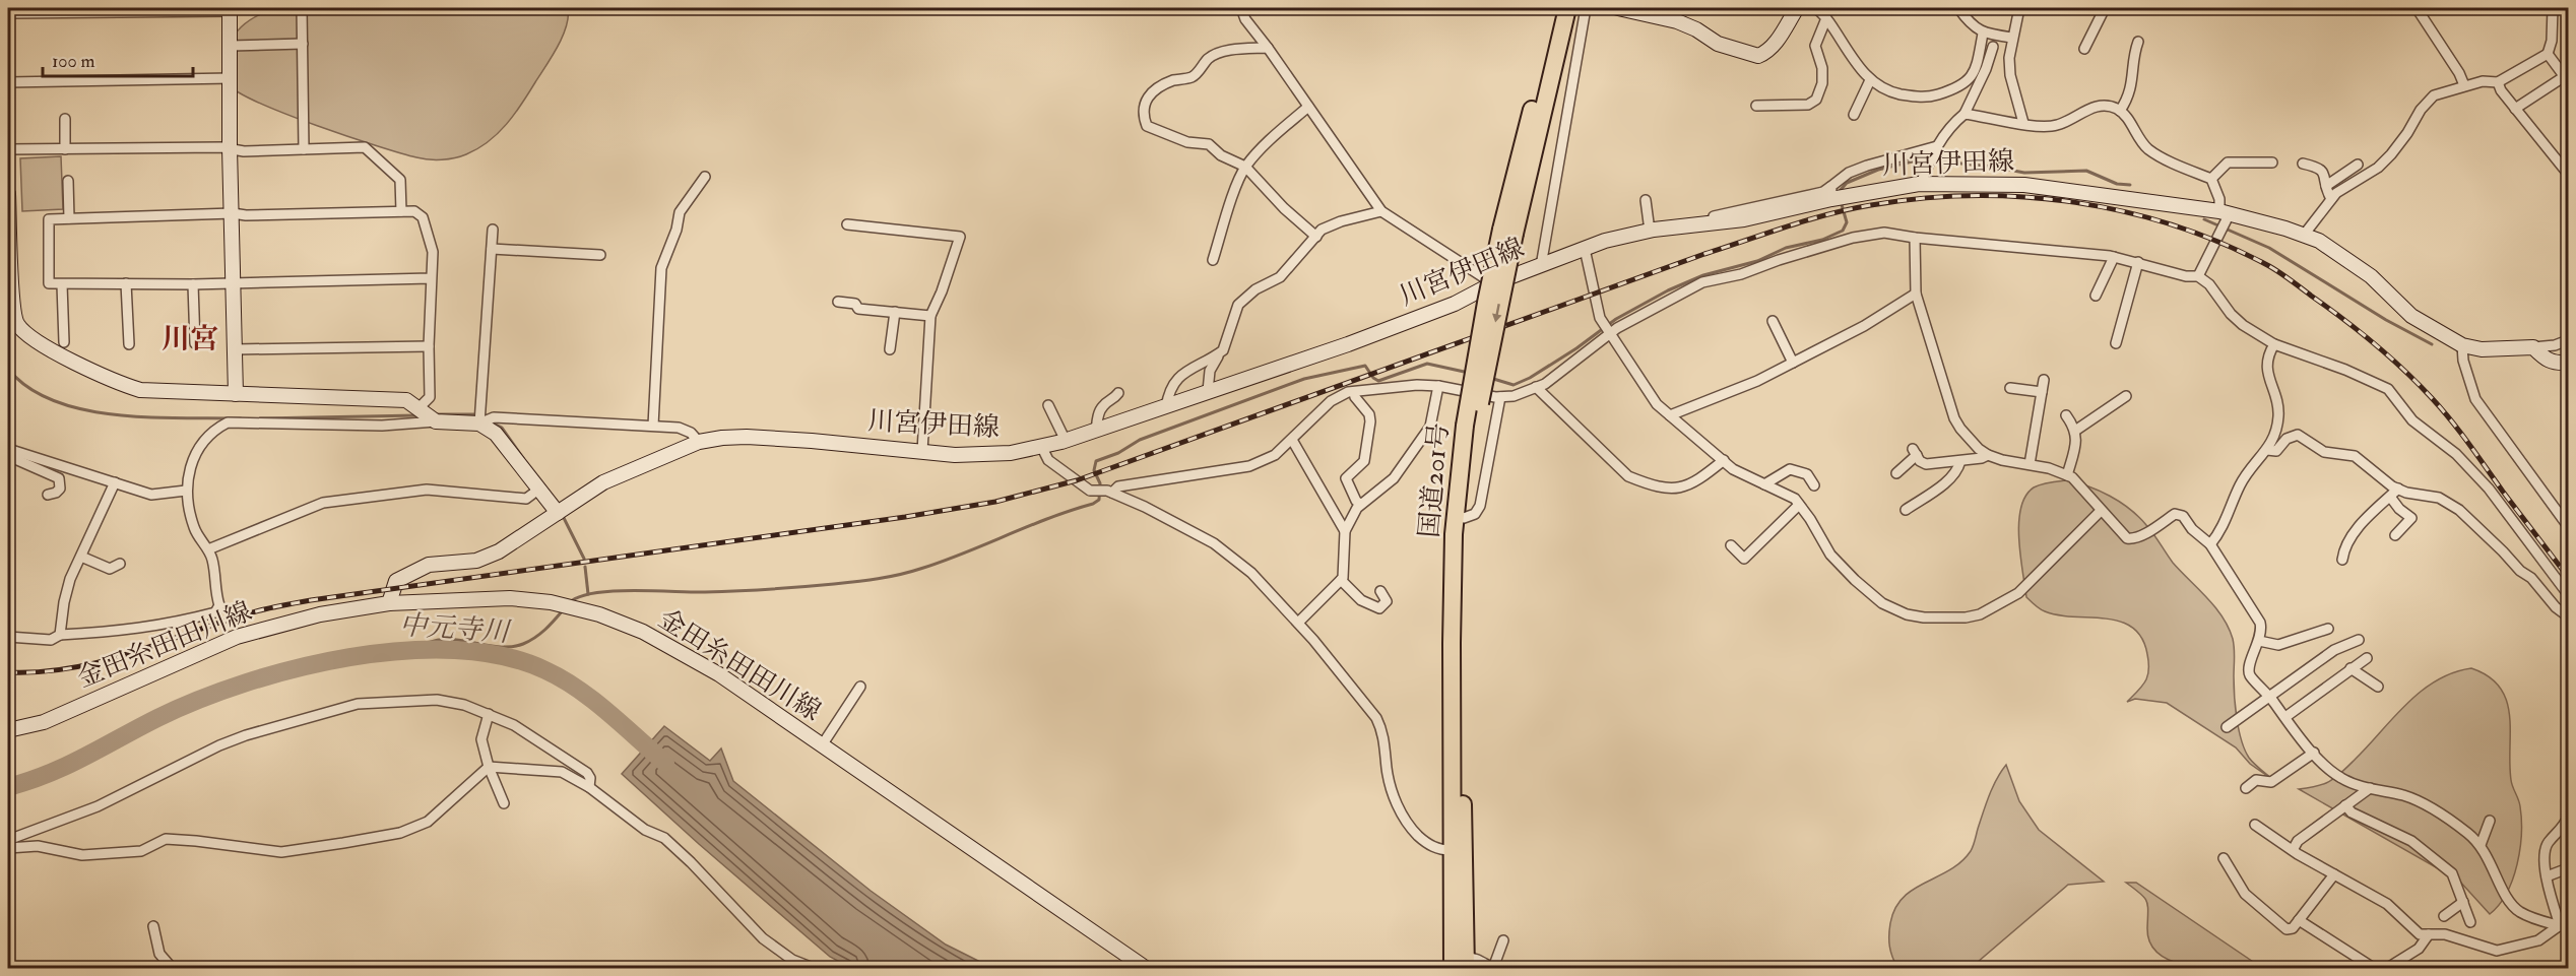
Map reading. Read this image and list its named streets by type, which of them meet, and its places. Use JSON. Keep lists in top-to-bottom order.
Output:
{
  "streets": {
    "highway": ["国道201号"],
    "main road": ["川宮伊田線", "金田糸田田川線"]
  },
  "crossings": [
    ["川宮伊田線", "金田糸田田川線"]
  ],
  "districts": ["川宮"],
  "water": ["中元寺川"],
  "scale_bar": "100 m"
}
